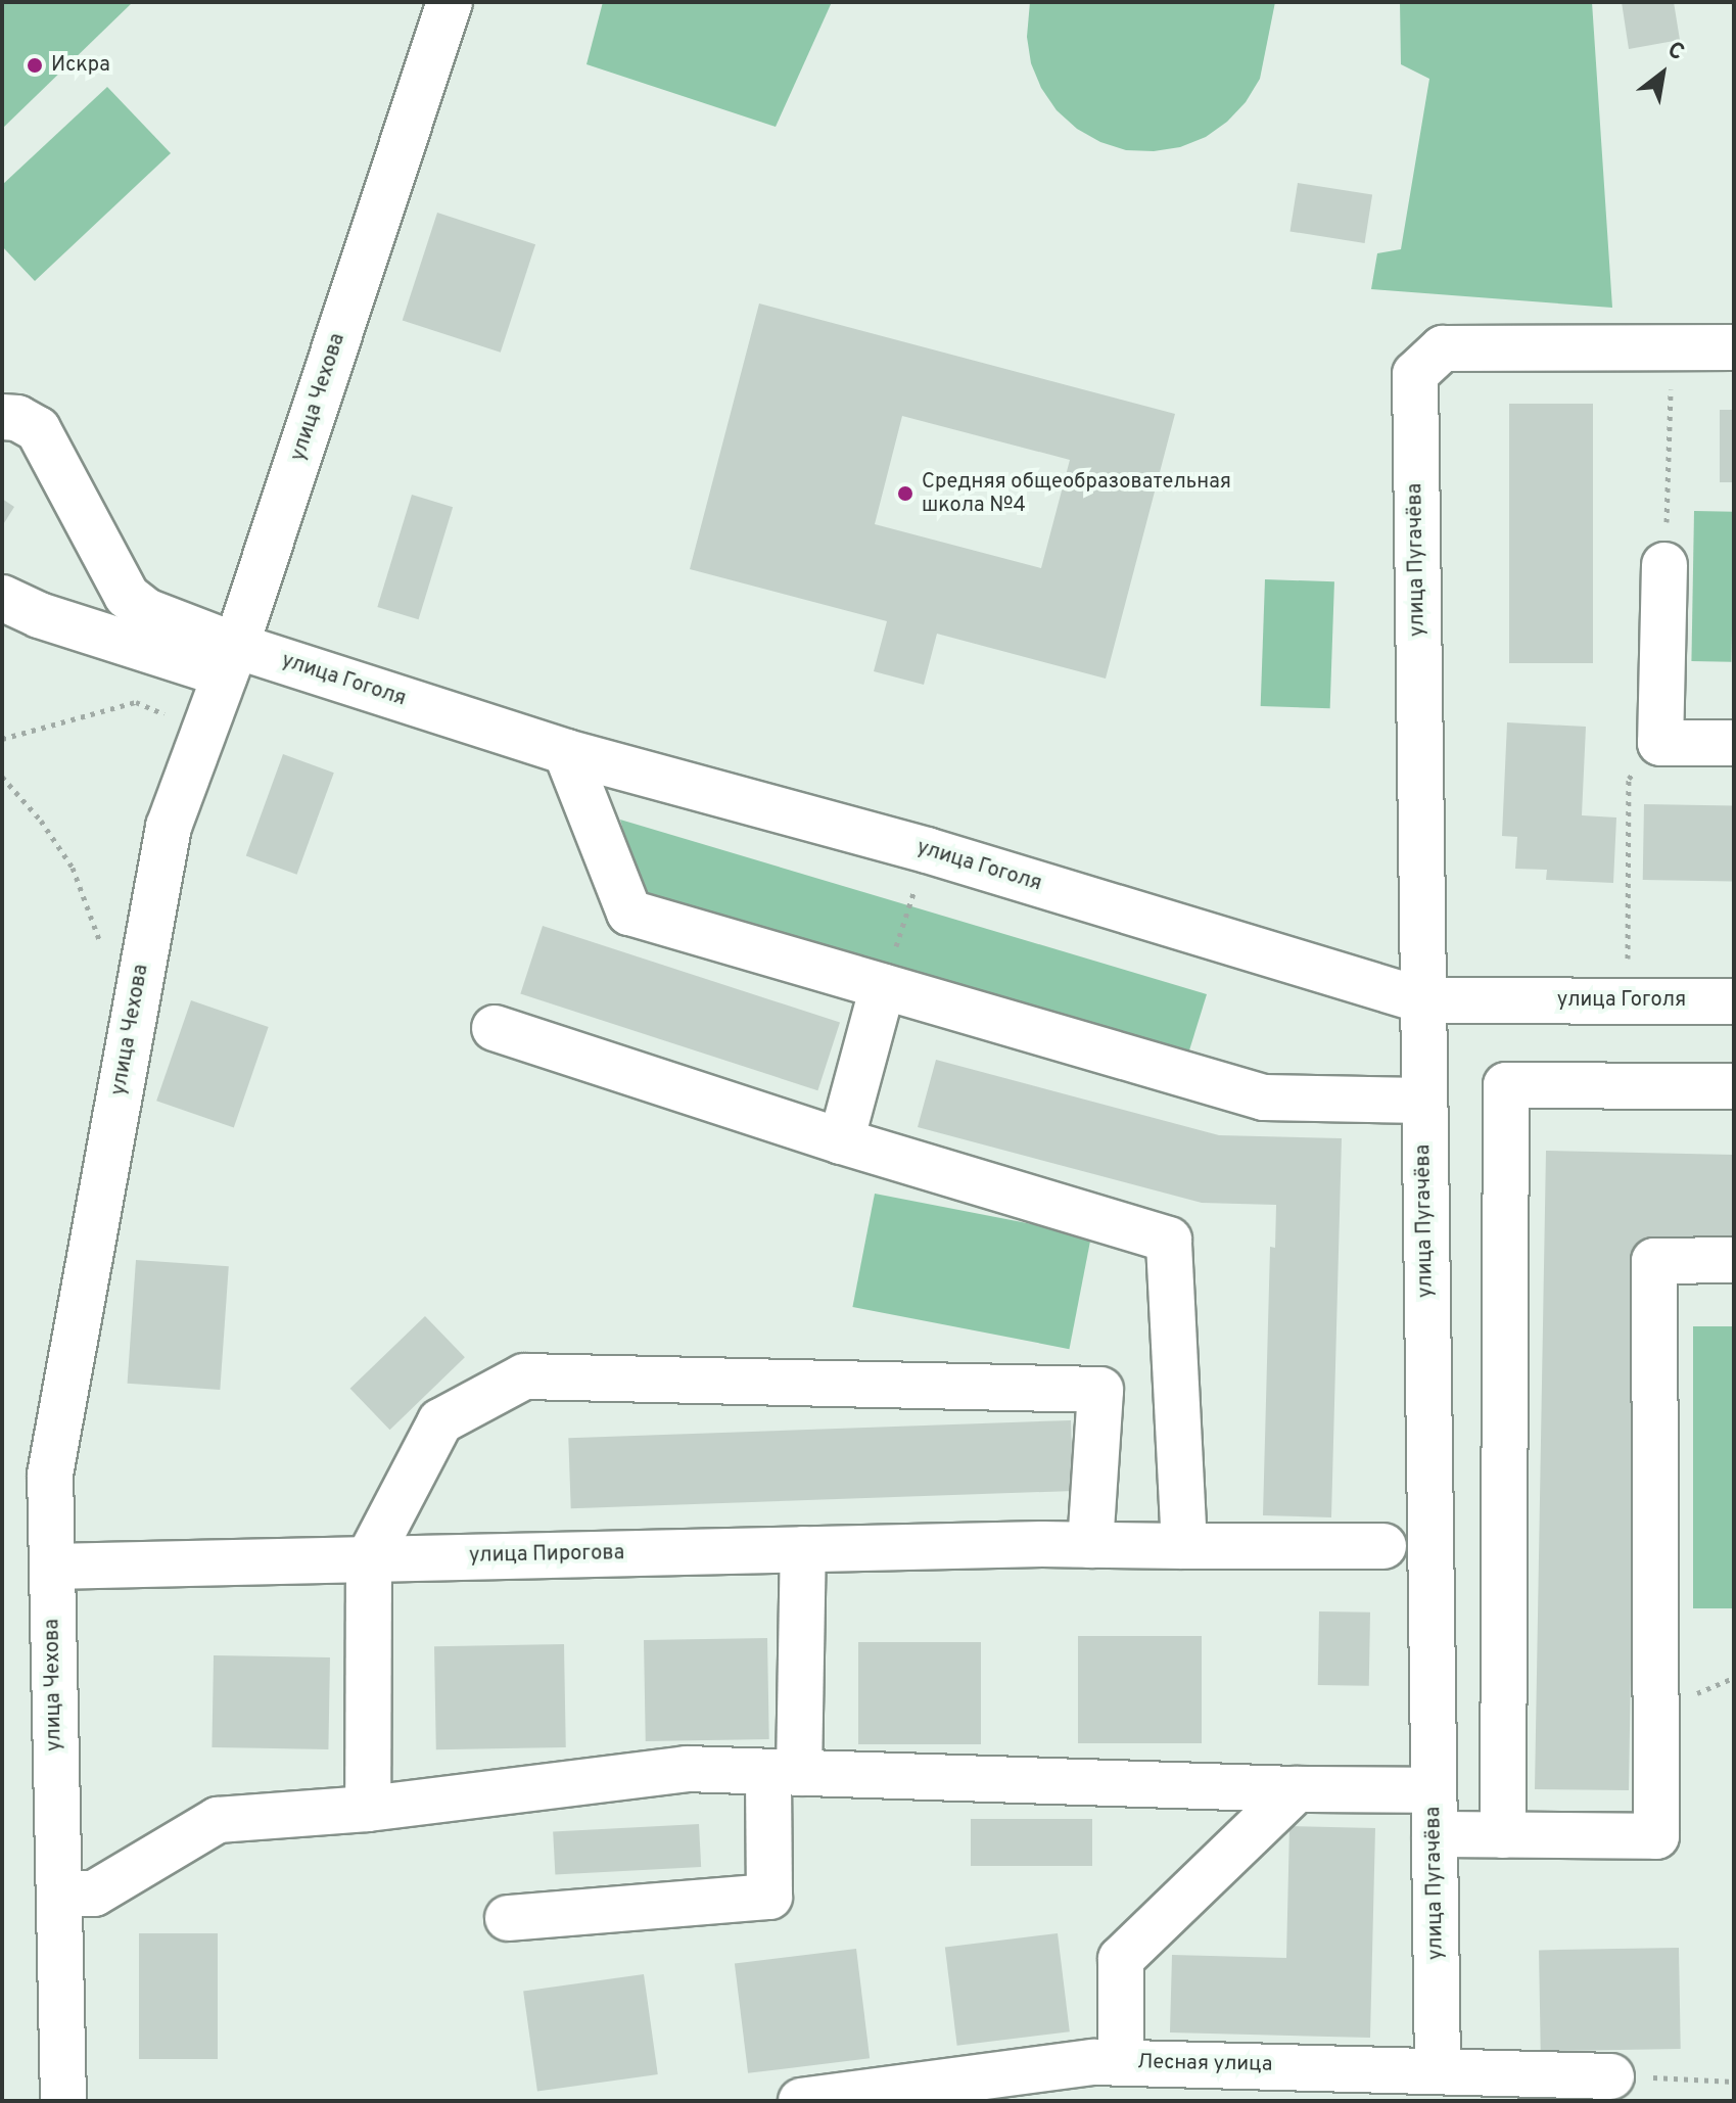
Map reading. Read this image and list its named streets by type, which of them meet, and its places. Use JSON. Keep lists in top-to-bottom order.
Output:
{
  "streets": {
    "street": [
      "улица Чехова",
      "улица Пугачёва",
      "улица Гоголя",
      "улица Пирогова",
      "Лесная улица"
    ]
  },
  "crossings": [
    ["улица Чехова", "улица Гоголя"],
    ["улица Чехова", "улица Пирогова"],
    ["улица Пугачёва", "улица Гоголя"],
    ["улица Пугачёва", "Лесная улица"]
  ],
  "places": ["Искра", "Средняя общеобразовательная школа №4"],
  "north": "top right"
}
